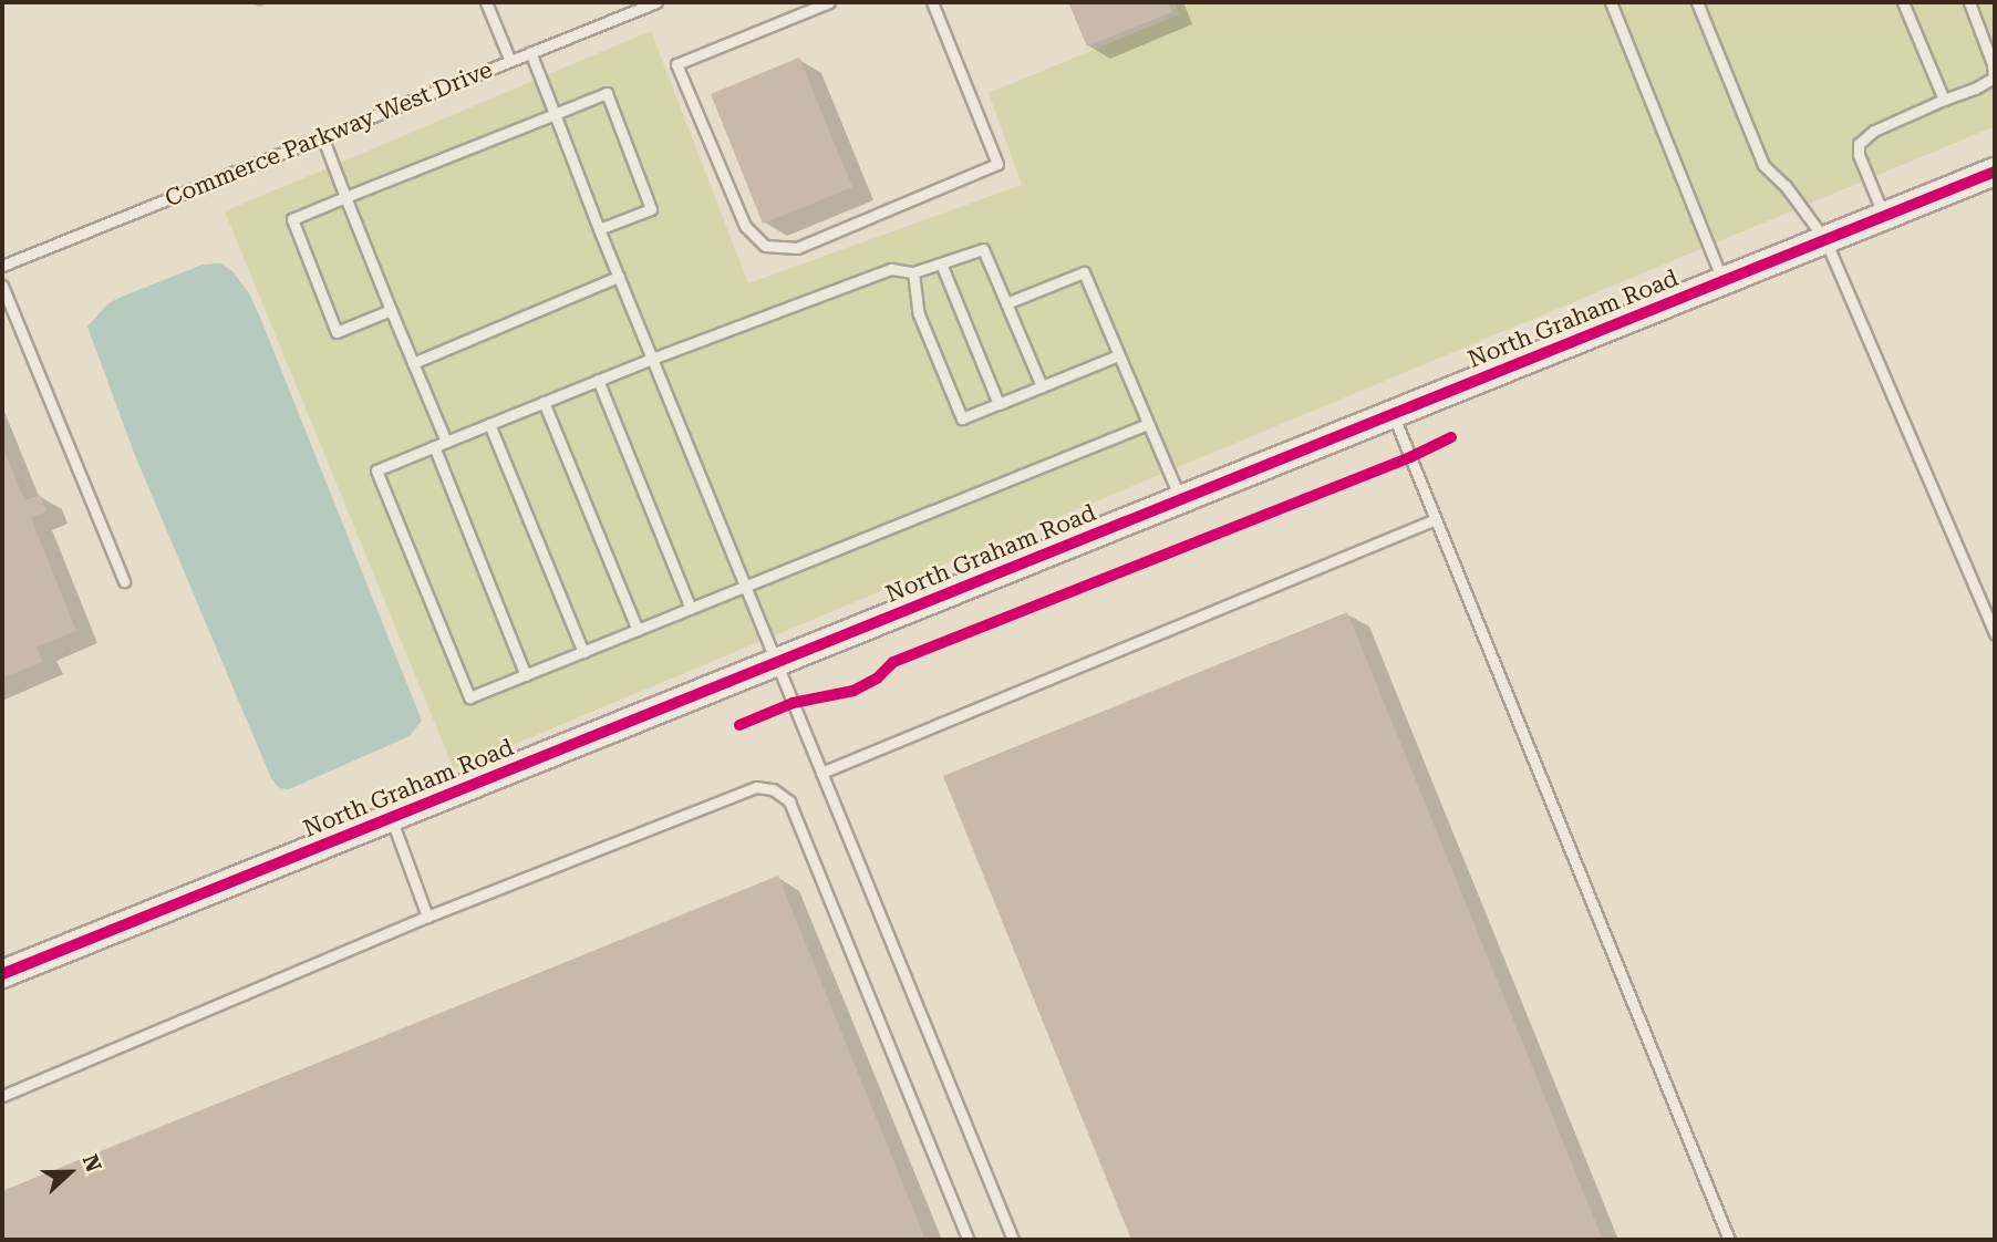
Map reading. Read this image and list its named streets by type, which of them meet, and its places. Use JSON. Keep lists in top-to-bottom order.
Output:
{
  "streets": {
    "street": ["North Graham Road"],
    "lane": ["Commerce Parkway West Drive"]
  },
  "north": "right"
}
